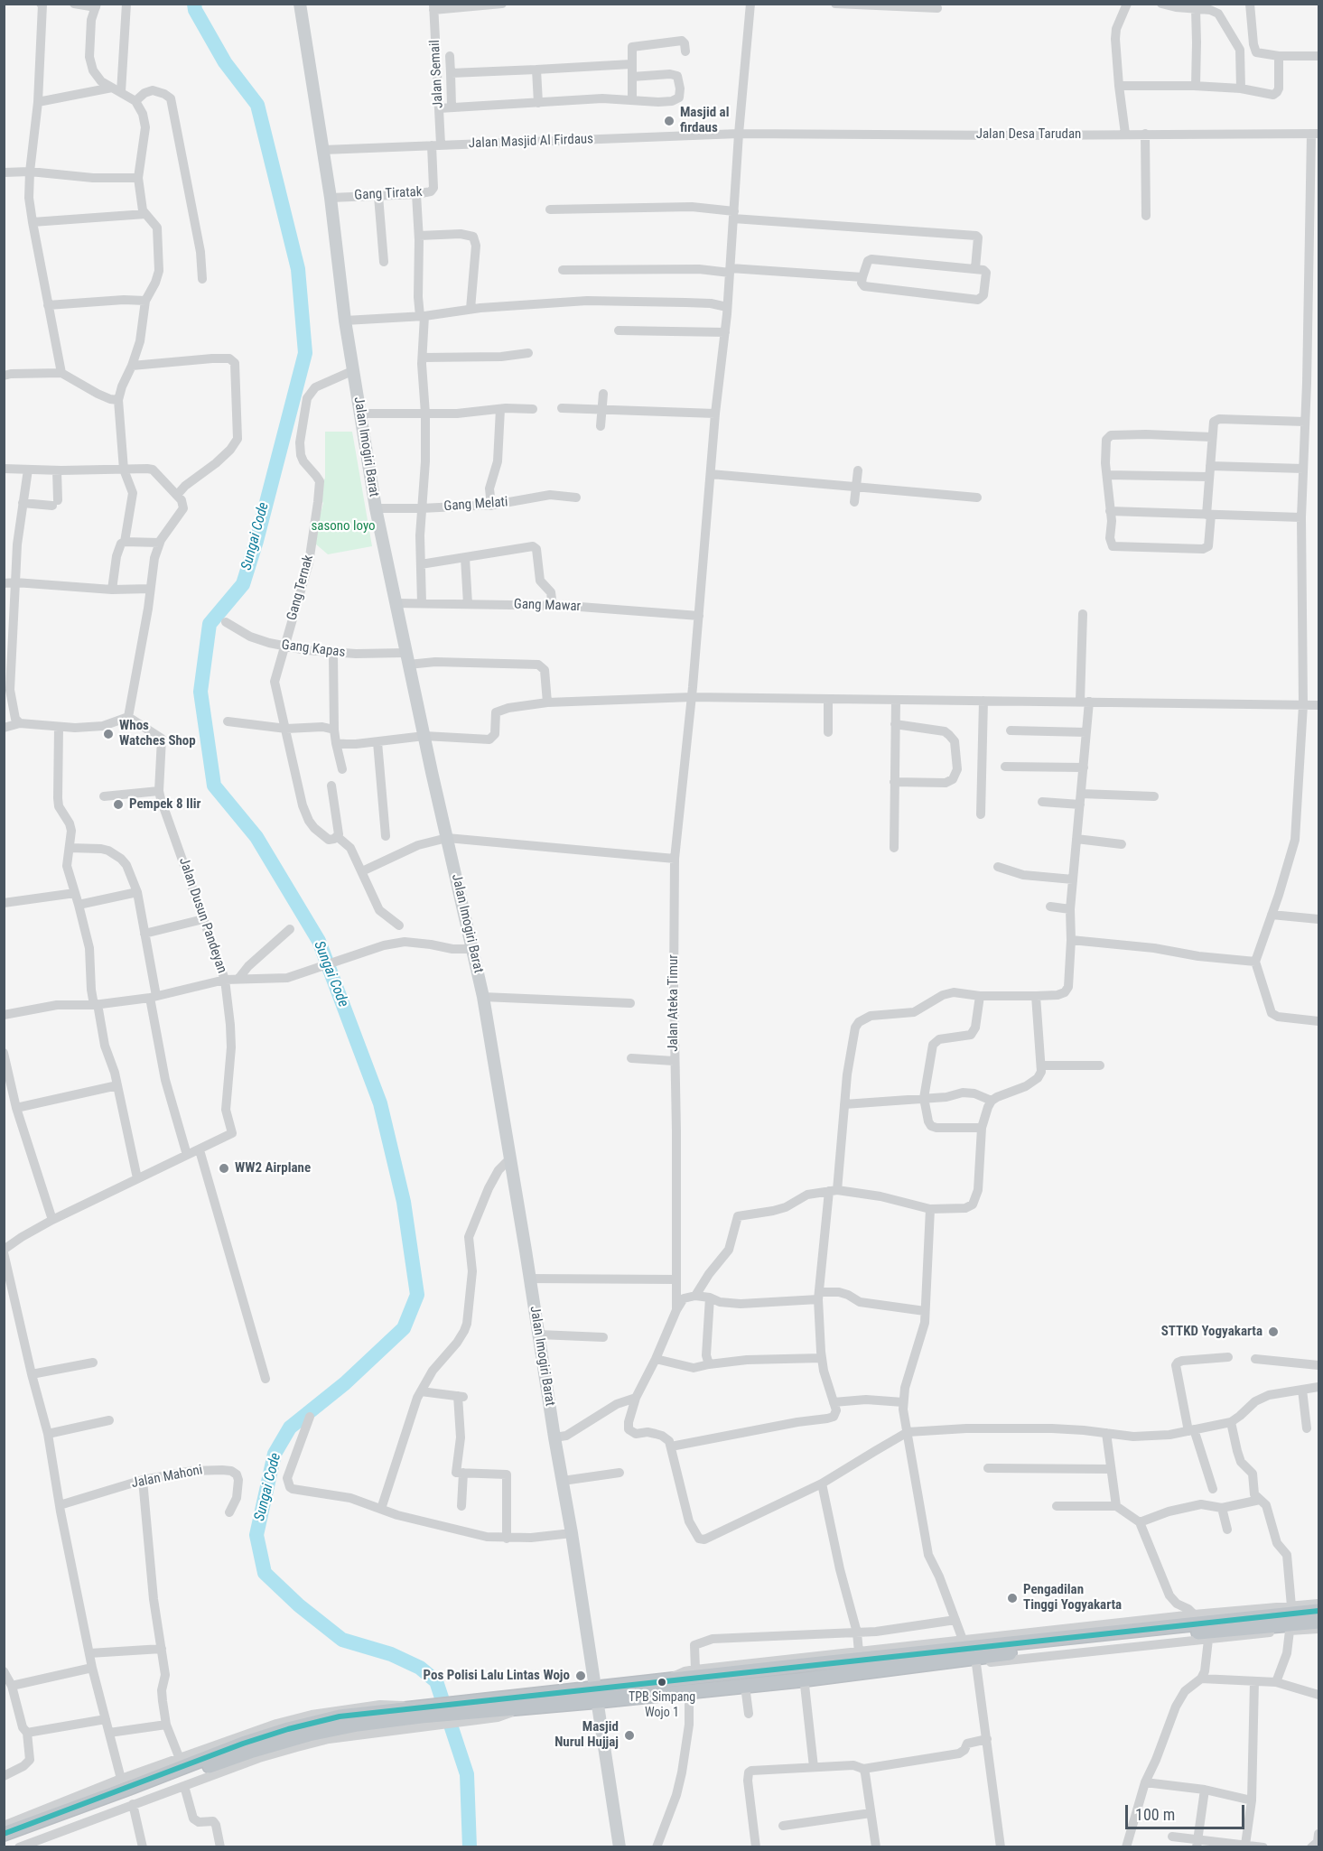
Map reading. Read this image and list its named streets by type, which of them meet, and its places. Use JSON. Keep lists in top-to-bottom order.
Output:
{
  "streets": {
    "main road": ["Jalan Imogiri Barat"],
    "street": [
      "Jalan Semail",
      "Jalan Desa Tarudan",
      "Jalan Masjid Al Firdaus",
      "Gang Tiratak",
      "Gang Melati",
      "Gang Ternak",
      "Gang Mawar",
      "Gang Kapas",
      "Jalan Dusun Pandeyan",
      "Jalan Ateka Timur",
      "Jalan Mahoni"
    ]
  },
  "crossings": [
    ["Jalan Semail", "Jalan Masjid Al Firdaus"],
    ["Jalan Semail", "Gang Tiratak"],
    ["Jalan Desa Tarudan", "Jalan Masjid Al Firdaus"],
    ["Jalan Desa Tarudan", "Jalan Ateka Timur"],
    ["Jalan Masjid Al Firdaus", "Gang Tiratak"],
    ["Jalan Masjid Al Firdaus", "Jalan Imogiri Barat"],
    ["Jalan Masjid Al Firdaus", "Jalan Ateka Timur"],
    ["Gang Tiratak", "Jalan Imogiri Barat"],
    ["Jalan Imogiri Barat", "Gang Melati"],
    ["Jalan Imogiri Barat", "Gang Ternak"],
    ["Jalan Imogiri Barat", "Gang Mawar"],
    ["Jalan Imogiri Barat", "Gang Kapas"],
    ["Jalan Imogiri Barat", "Jalan Dusun Pandeyan"],
    ["Gang Ternak", "Gang Kapas"],
    ["Gang Mawar", "Jalan Ateka Timur"]
  ],
  "water": ["Sungai Code"],
  "parks": ["sasono loyo"],
  "places": [
    "Masjid al firdaus",
    "Whos Watches Shop",
    "Pempek 8 Ilir",
    "WW2 Airplane",
    "STTKD Yogyakarta",
    "Pengadilan Tinggi Yogyakarta",
    "Pos Polisi Lalu Lintas Wojo",
    "TPB Simpang Wojo 1",
    "Masjid Nurul Hujjaj"
  ],
  "scale_bar": "100 m"
}
